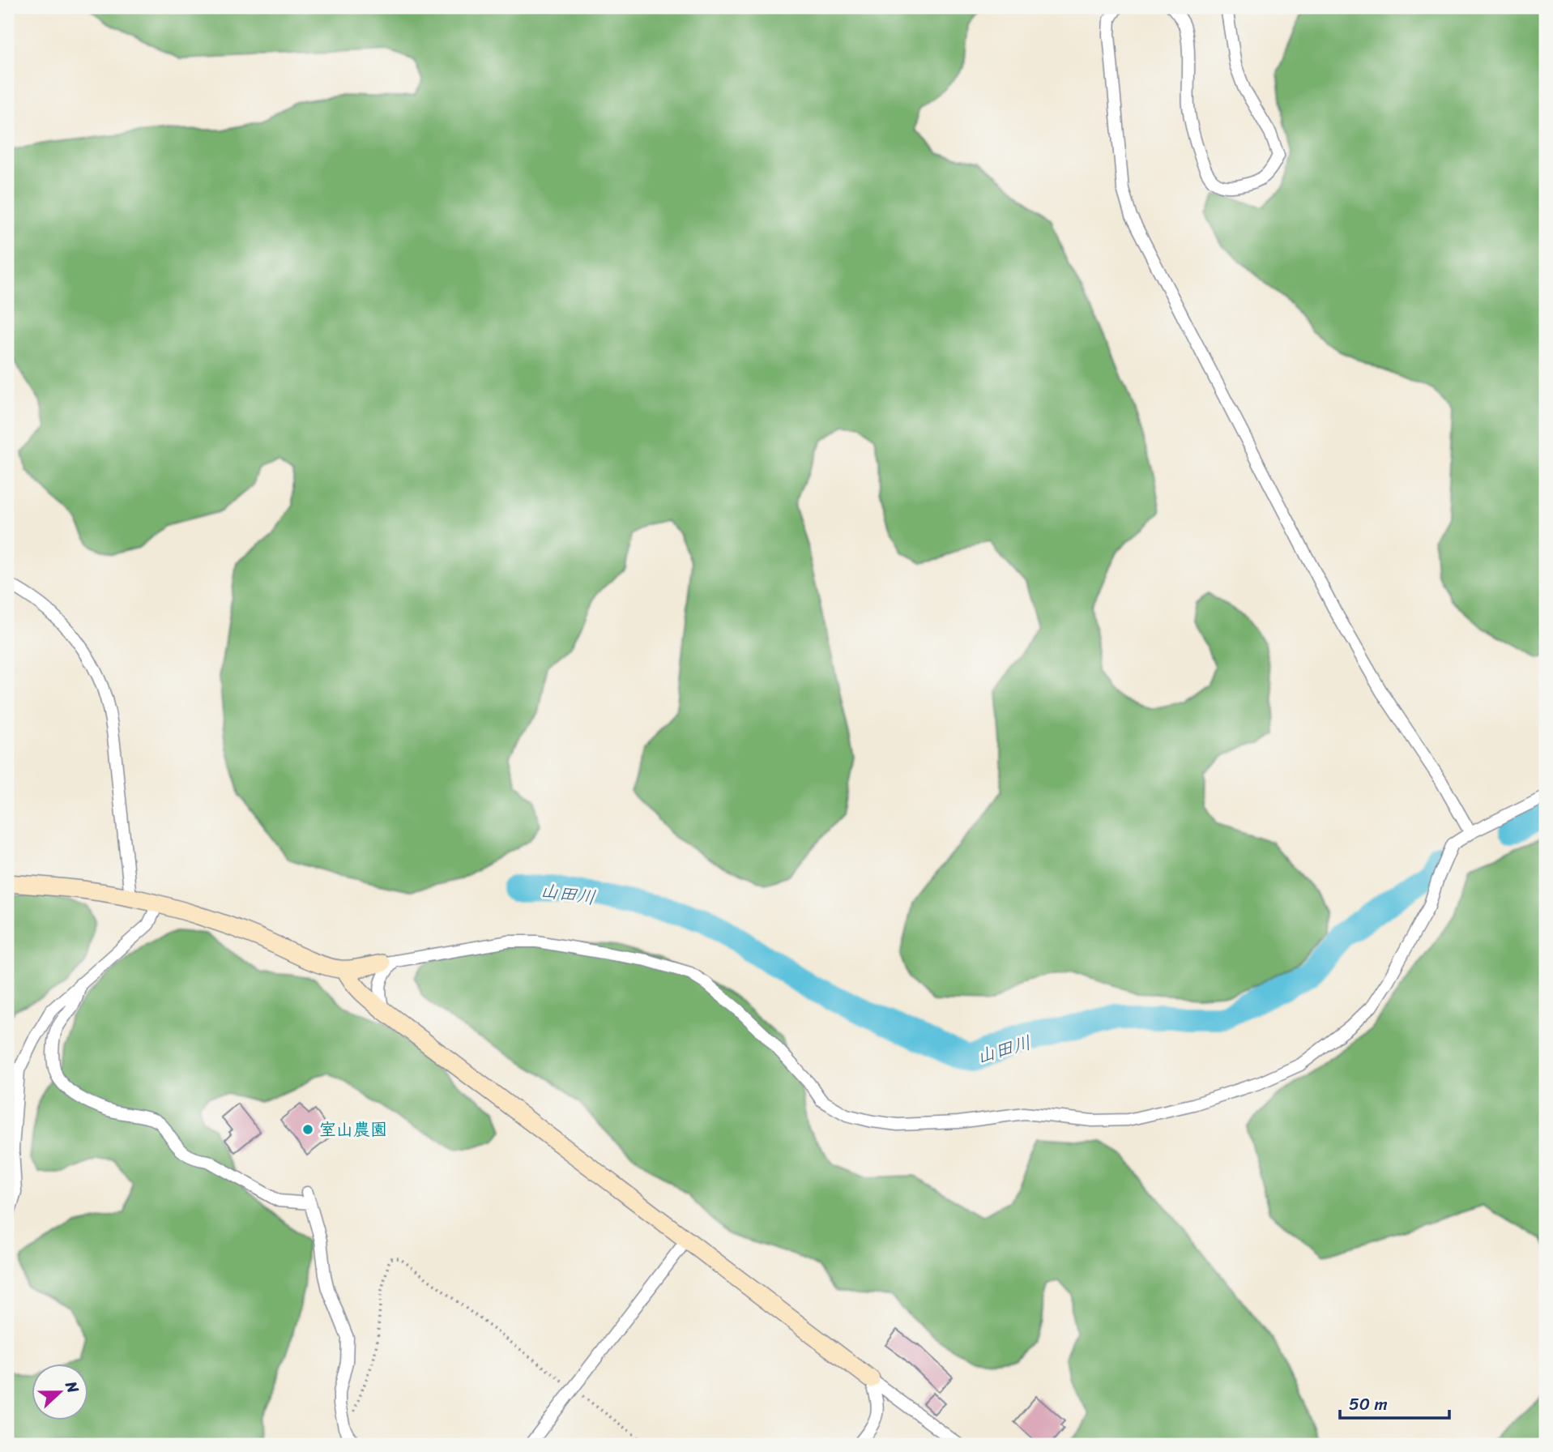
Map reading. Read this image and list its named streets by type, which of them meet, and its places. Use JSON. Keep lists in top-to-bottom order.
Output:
{
  "water": ["山田川"],
  "places": ["室山農園"],
  "scale_bar": "50 m",
  "north": "right"
}
